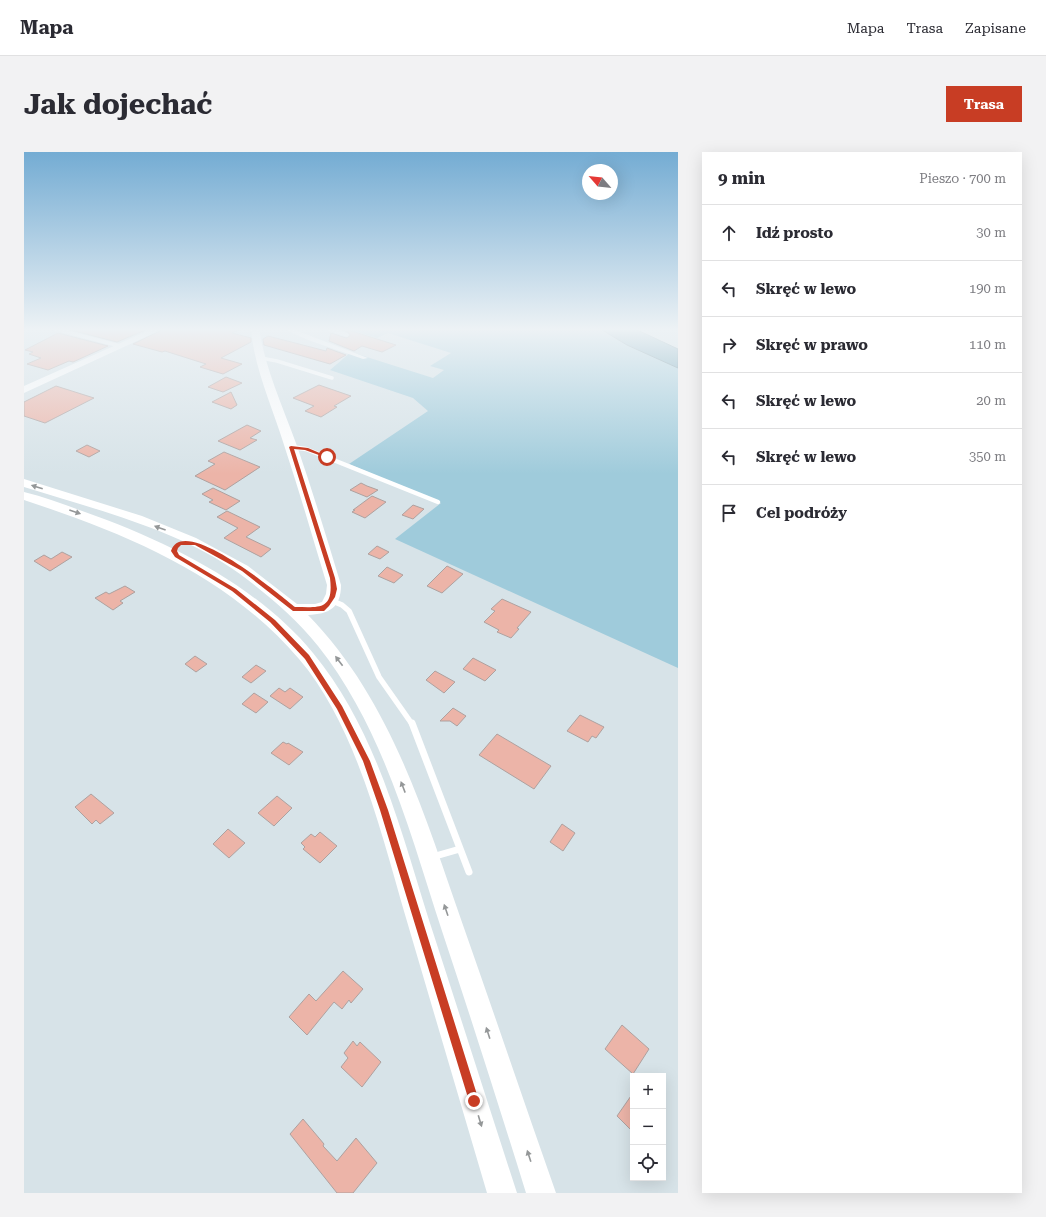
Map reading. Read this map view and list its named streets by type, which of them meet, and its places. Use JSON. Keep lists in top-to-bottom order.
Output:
{
  "north": "top left",
  "page": {
    "header": "Mapa",
    "nav": ["Mapa", "Trasa", "Zapisane"],
    "buttons": "Trasa",
    "title": "Jak dojechać",
    "heading": ["9 min", "Pieszo · 700 m"],
    "list": [
      ["Idź prosto", "30 m"],
      ["Skręć w lewo", "190 m"],
      ["Skręć w prawo", "110 m"],
      ["Skręć w lewo", "20 m"],
      ["Skręć w lewo", "350 m"],
      "Cel podróży"
    ],
    "map_buttons": ["+", "−"]
  }
}
